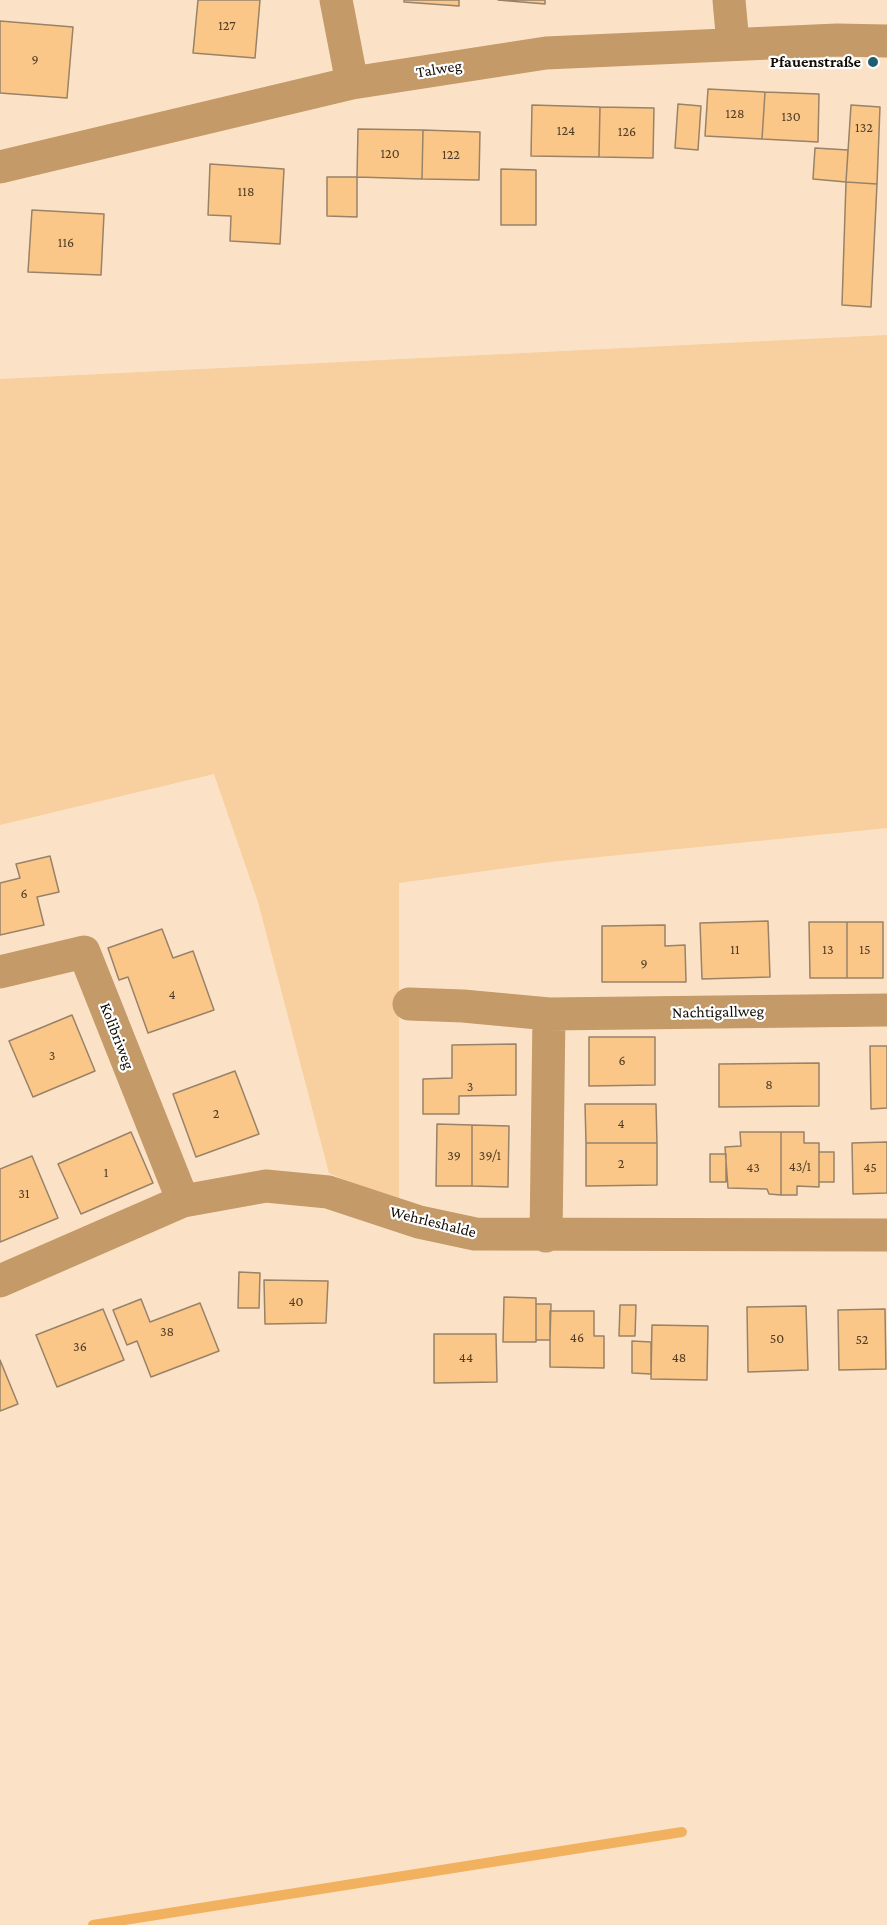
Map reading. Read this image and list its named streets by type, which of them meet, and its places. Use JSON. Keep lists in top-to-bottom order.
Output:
{
  "streets": {
    "street": [
      "Talweg",
      "Nachtigallweg",
      "Kolibriweg",
      "Wehrleshalde"
    ]
  },
  "crossings": [
    ["Kolibriweg", "Wehrleshalde"]
  ],
  "places": ["Pfauenstraße"],
  "house_numbers": [
    "127",
    "9",
    "128",
    "130",
    "132",
    "124",
    "126",
    "120",
    "122",
    "118",
    "116",
    "6",
    "11",
    "13",
    "15",
    "9",
    "4",
    "3",
    "6",
    "8",
    "3",
    "2",
    "4",
    "39",
    "39/1",
    "2",
    "43/1",
    "43",
    "45",
    "1",
    "31",
    "40",
    "38",
    "46",
    "50",
    "52",
    "36",
    "44",
    "48"
  ]
}
